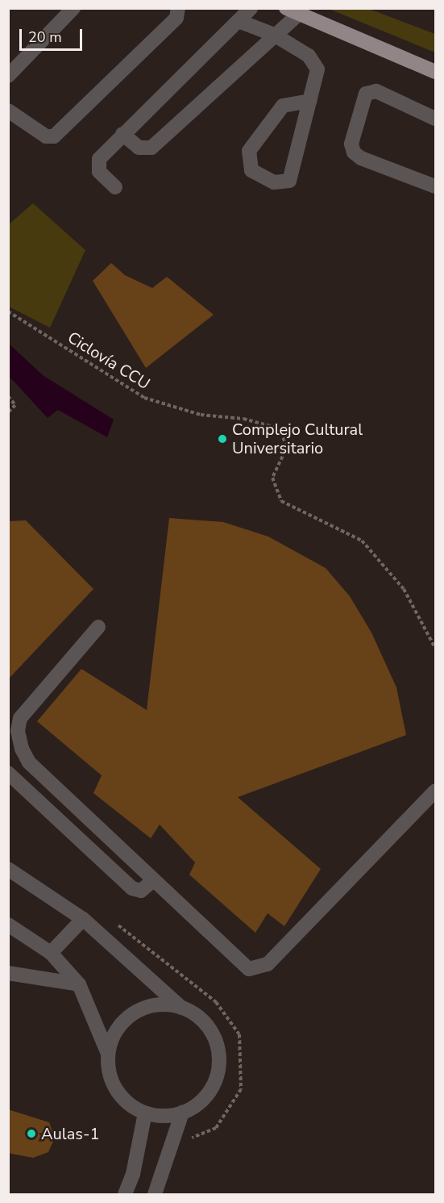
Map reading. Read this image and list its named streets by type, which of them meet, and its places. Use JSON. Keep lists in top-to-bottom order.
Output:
{
  "streets": {
    "path": ["Ciclovía CCU"]
  },
  "places": ["Complejo Cultural Universitario", "Aulas-1"],
  "scale_bar": "20 m"
}
